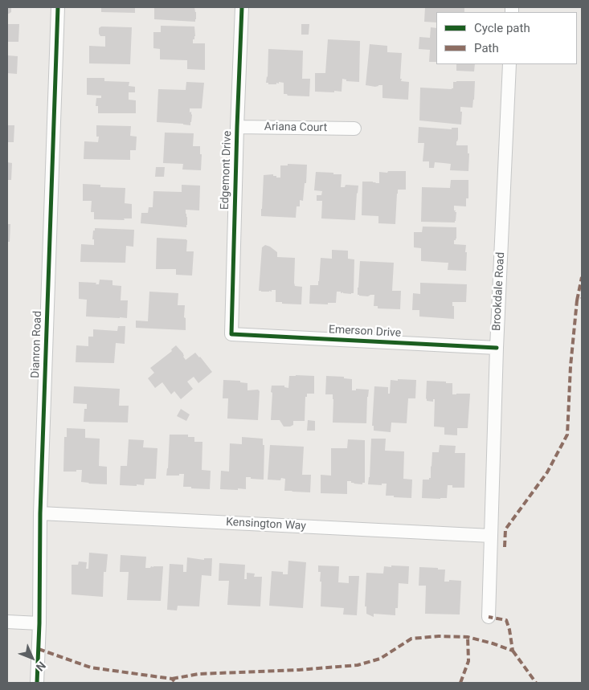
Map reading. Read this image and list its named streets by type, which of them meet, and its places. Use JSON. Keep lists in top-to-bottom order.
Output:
{
  "streets": {
    "street": [
      "Ariana Court",
      "Edgemont Drive",
      "Brookdale Road",
      "Emerson Drive",
      "Dianron Road",
      "Kensington Way"
    ]
  },
  "crossings": [
    ["Ariana Court", "Edgemont Drive"],
    ["Edgemont Drive", "Emerson Drive"],
    ["Brookdale Road", "Emerson Drive"],
    ["Brookdale Road", "Kensington Way"],
    ["Dianron Road", "Kensington Way"]
  ],
  "legend": ["Cycle path", "Path"],
  "north": "bottom right"
}
